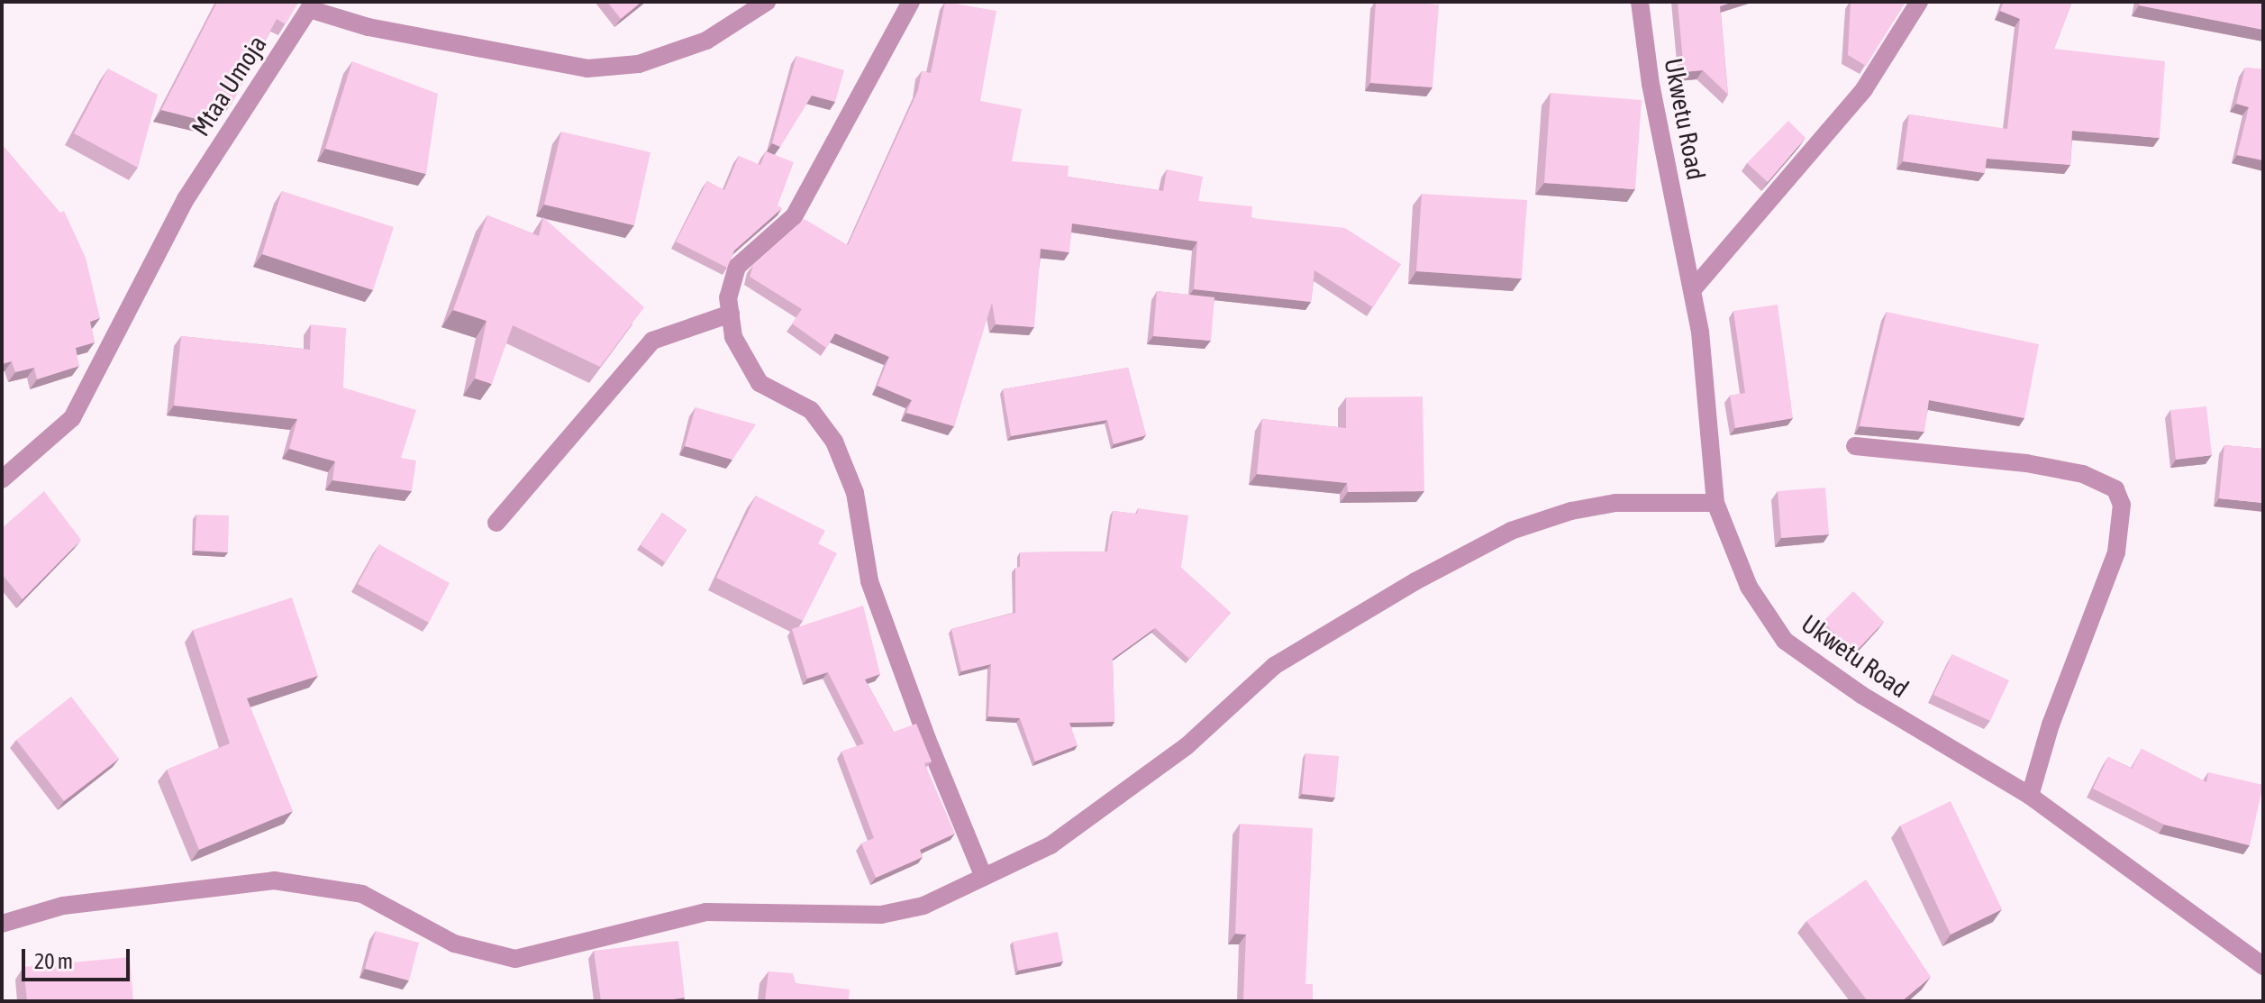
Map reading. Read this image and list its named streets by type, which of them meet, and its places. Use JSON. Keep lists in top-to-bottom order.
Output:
{
  "streets": {
    "street": ["Mtaa Umoja", "Ukwetu Road"]
  },
  "scale_bar": "20 m"
}
